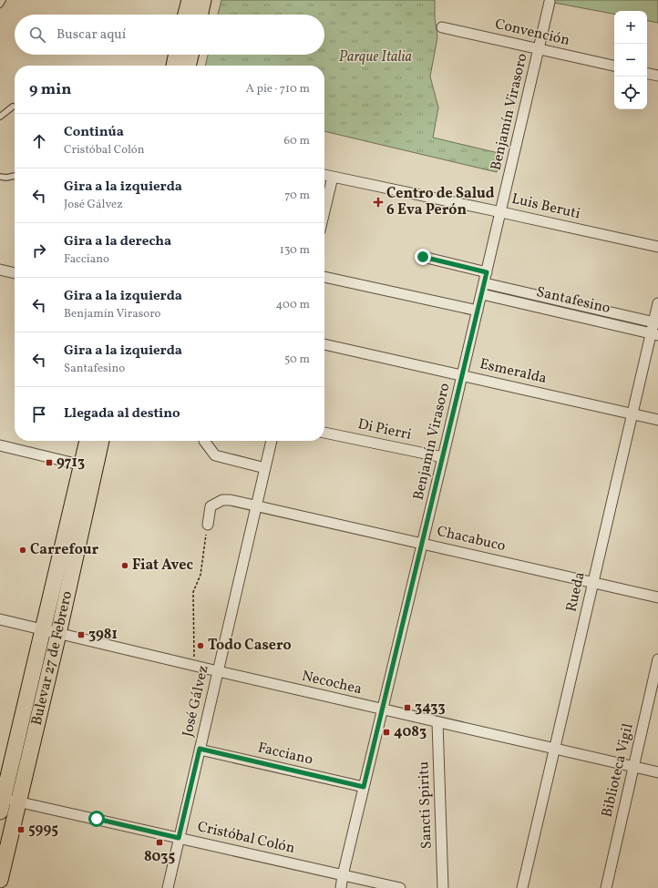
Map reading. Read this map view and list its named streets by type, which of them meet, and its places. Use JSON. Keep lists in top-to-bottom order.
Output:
{
  "streets": {
    "main road": ["Bulevar 27 de Febrero"],
    "street": [
      "Convención",
      "Benjamín Virasoro",
      "Luis Beruti",
      "Santafesino",
      "Esmeralda",
      "Di Pierri",
      "Chacabuco",
      "Rueda",
      "Necochea",
      "José Gálvez",
      "Facciano",
      "Biblioteca Vigil",
      "Sancti Spiritu",
      "Cristóbal Colón"
    ]
  },
  "crossings": [
    ["Convención", "Benjamín Virasoro"],
    ["Benjamín Virasoro", "Luis Beruti"],
    ["Benjamín Virasoro", "Santafesino"],
    ["Benjamín Virasoro", "Esmeralda"],
    ["Benjamín Virasoro", "Di Pierri"],
    ["Benjamín Virasoro", "Chacabuco"],
    ["Benjamín Virasoro", "Necochea"],
    ["Benjamín Virasoro", "Facciano"],
    ["Benjamín Virasoro", "Cristóbal Colón"],
    ["Santafesino", "Rueda"],
    ["Esmeralda", "Rueda"],
    ["Chacabuco", "Rueda"],
    ["Chacabuco", "José Gálvez"],
    ["Rueda", "Necochea"],
    ["Bulevar 27 de Febrero", "Necochea"],
    ["Bulevar 27 de Febrero", "Cristóbal Colón"],
    ["Necochea", "José Gálvez"],
    ["Necochea", "Biblioteca Vigil"],
    ["Necochea", "Sancti Spiritu"],
    ["José Gálvez", "Facciano"],
    ["José Gálvez", "Cristóbal Colón"]
  ],
  "parks": ["Parque Italia"],
  "places": {
    "health": ["Centro de Salud 6 Eva Perón"],
    "transit": [
      "9713",
      "3981",
      "3433",
      "4083",
      "5995",
      "8035"
    ],
    "other": ["Carrefour", "Fiat Avec", "Todo Casero"]
  },
  "page": {
    "map_buttons": ["+", "−"],
    "search": "Buscar aquí",
    "heading": ["9 min", "A pie · 710 m"],
    "list": [
      ["Continúa", "Cristóbal Colón", "60 m"],
      ["Gira a la izquierda", "José Gálvez", "70 m"],
      ["Gira a la derecha", "Facciano", "130 m"],
      ["Gira a la izquierda", "Benjamín Virasoro", "400 m"],
      ["Gira a la izquierda", "Santafesino", "50 m"],
      "Llegada al destino"
    ]
  }
}
